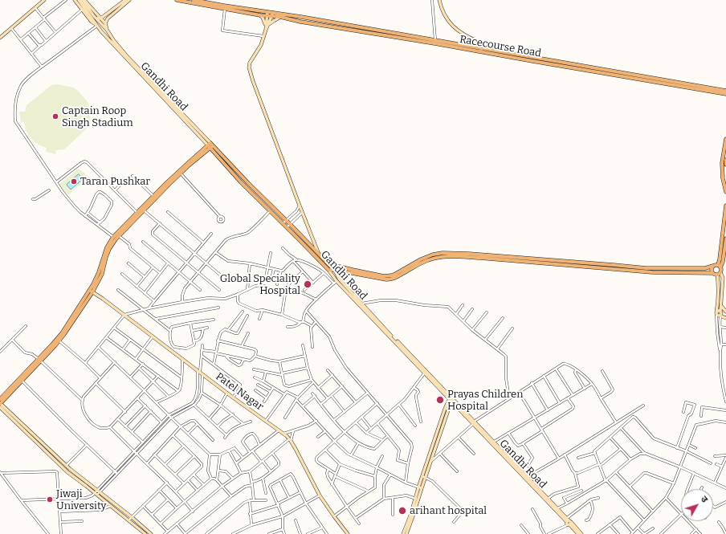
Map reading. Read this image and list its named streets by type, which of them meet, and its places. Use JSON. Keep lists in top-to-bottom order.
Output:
{
  "streets": {
    "main road": ["Racecourse Road", "Gandhi Road", "Patel Nagar"]
  },
  "places": [
    "Captain Roop Singh Stadium",
    "Taran Pushkar",
    "Global Speciality Hospital",
    "Prayas Children Hospital",
    "Jiwaji University",
    "arihant hospital"
  ],
  "north": "top right"
}
